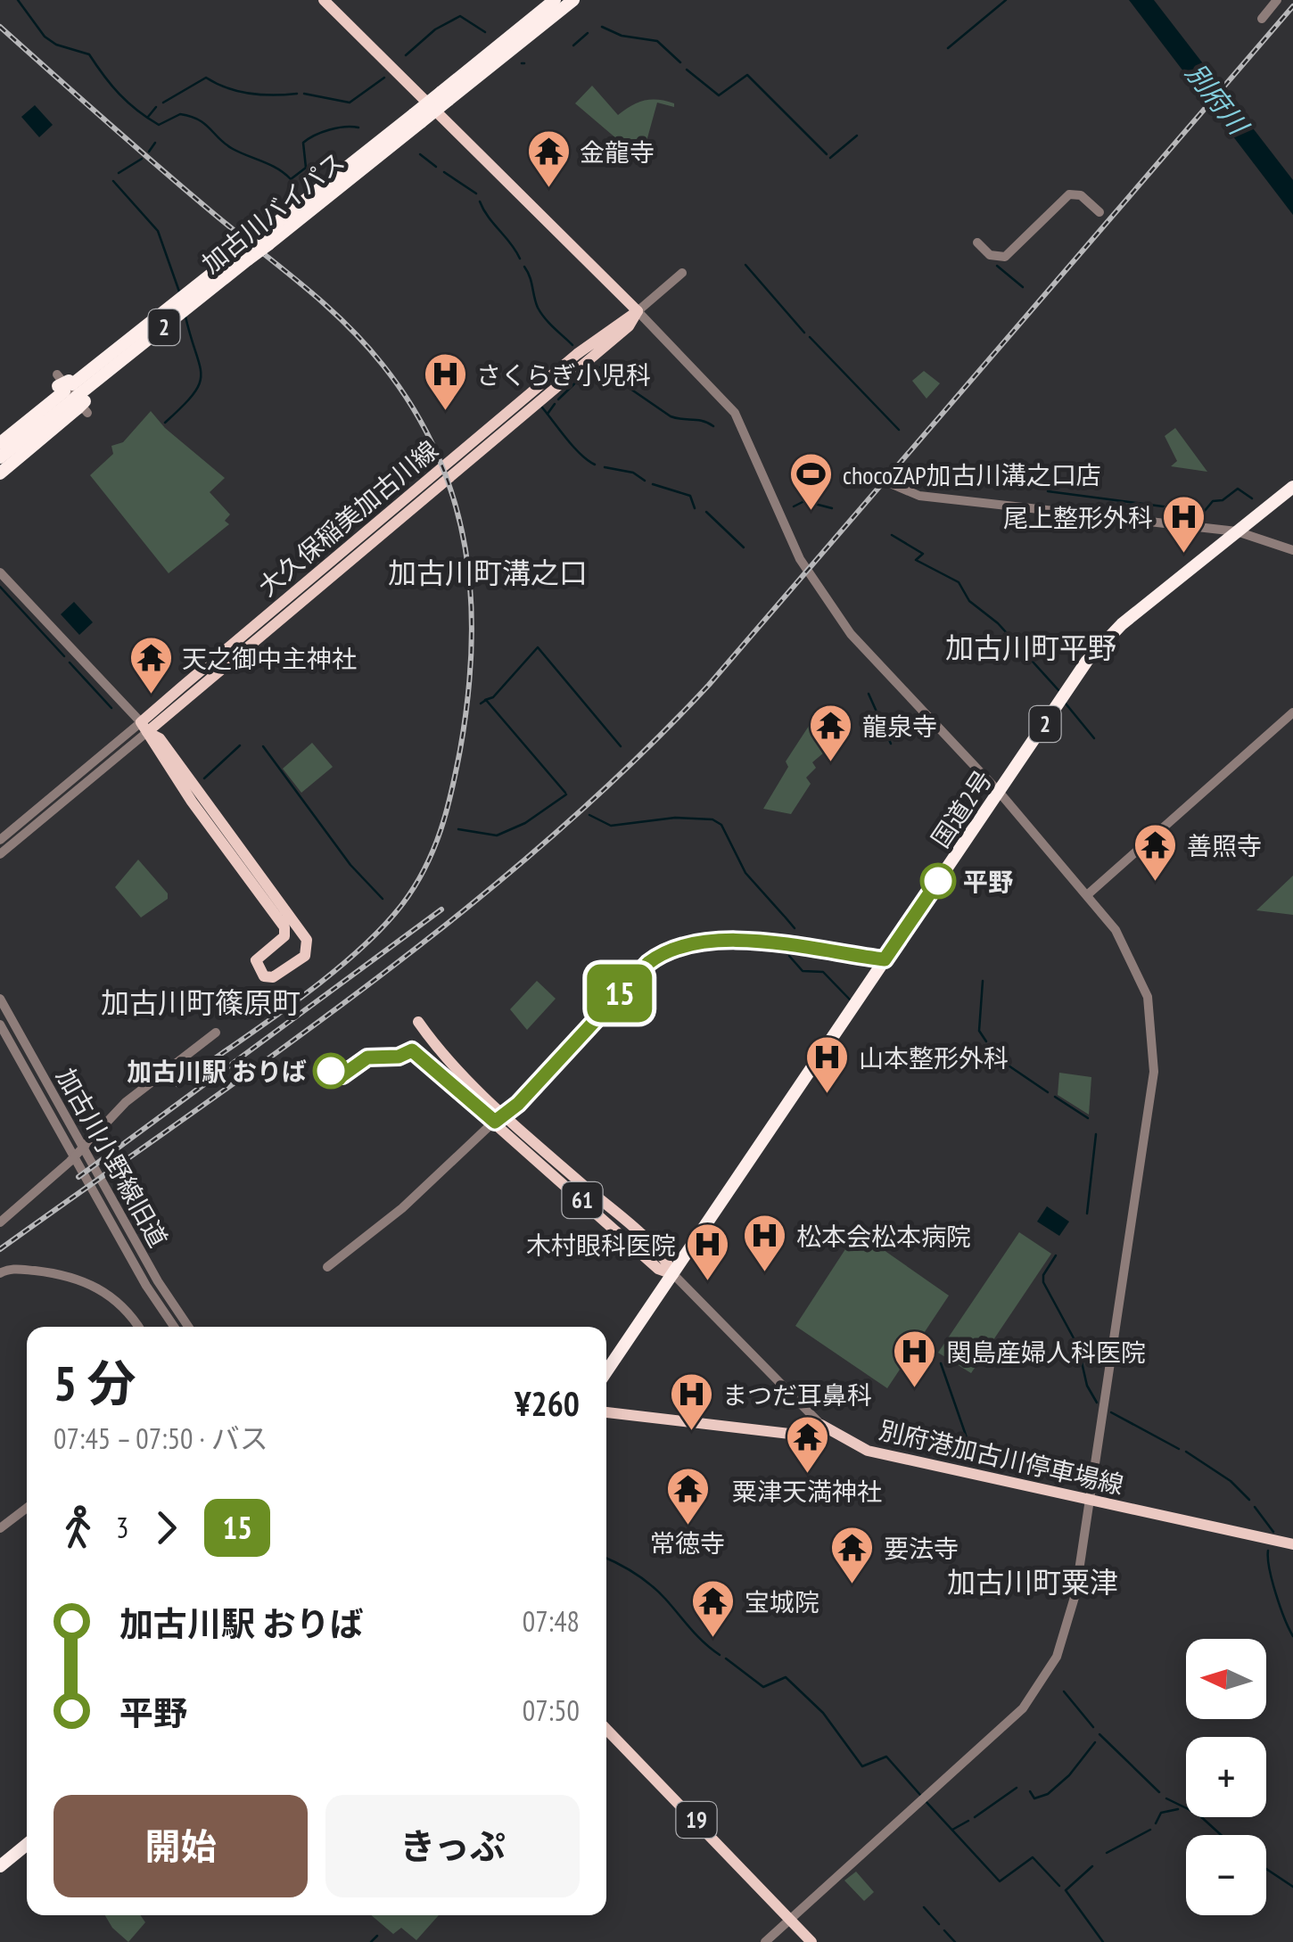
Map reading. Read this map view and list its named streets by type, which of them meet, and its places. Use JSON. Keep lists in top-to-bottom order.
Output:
{
  "streets": {
    "highway": ["加古川バイパス", "2", "国道2号"],
    "main road": [
      "大久保稲美加古川線",
      "61",
      "別府港加古川停車場線",
      "19"
    ],
    "street": ["加古川小野線旧道"]
  },
  "crossings": [
    ["国道2号", "61"]
  ],
  "districts": [
    "加古川町溝之口",
    "加古川町平野",
    "加古川町篠原町",
    "加古川町粟津"
  ],
  "water": ["別府川"],
  "places": {
    "temple": [
      "金龍寺",
      "天之御中主神社",
      "龍泉寺",
      "善照寺",
      "粟津天満神社",
      "常徳寺",
      "要法寺",
      "宝城院"
    ],
    "hospital": [
      "さくらぎ小児科",
      "尾上整形外科",
      "山本整形外科",
      "松本会松本病院",
      "木村眼科医院",
      "関島産婦人科医院",
      "まつだ耳鼻科"
    ],
    "sports": ["chocoZAP加古川溝之口店"],
    "other": ["平野", "加古川駅 おりば"]
  },
  "lines": ["bus line 15"],
  "north": "left",
  "page": {
    "on_map": "15",
    "heading": ["5 分", "07:45 – 07:50 · バス", "¥260"],
    "legs": ["3", "15"],
    "list": [
      {
        "name": "加古川駅 おりば",
        "value": "07:48"
      },
      {
        "name": "平野",
        "value": "07:50"
      }
    ],
    "map_buttons": ["+", "−"],
    "buttons": ["開始", "きっぷ"]
  }
}
